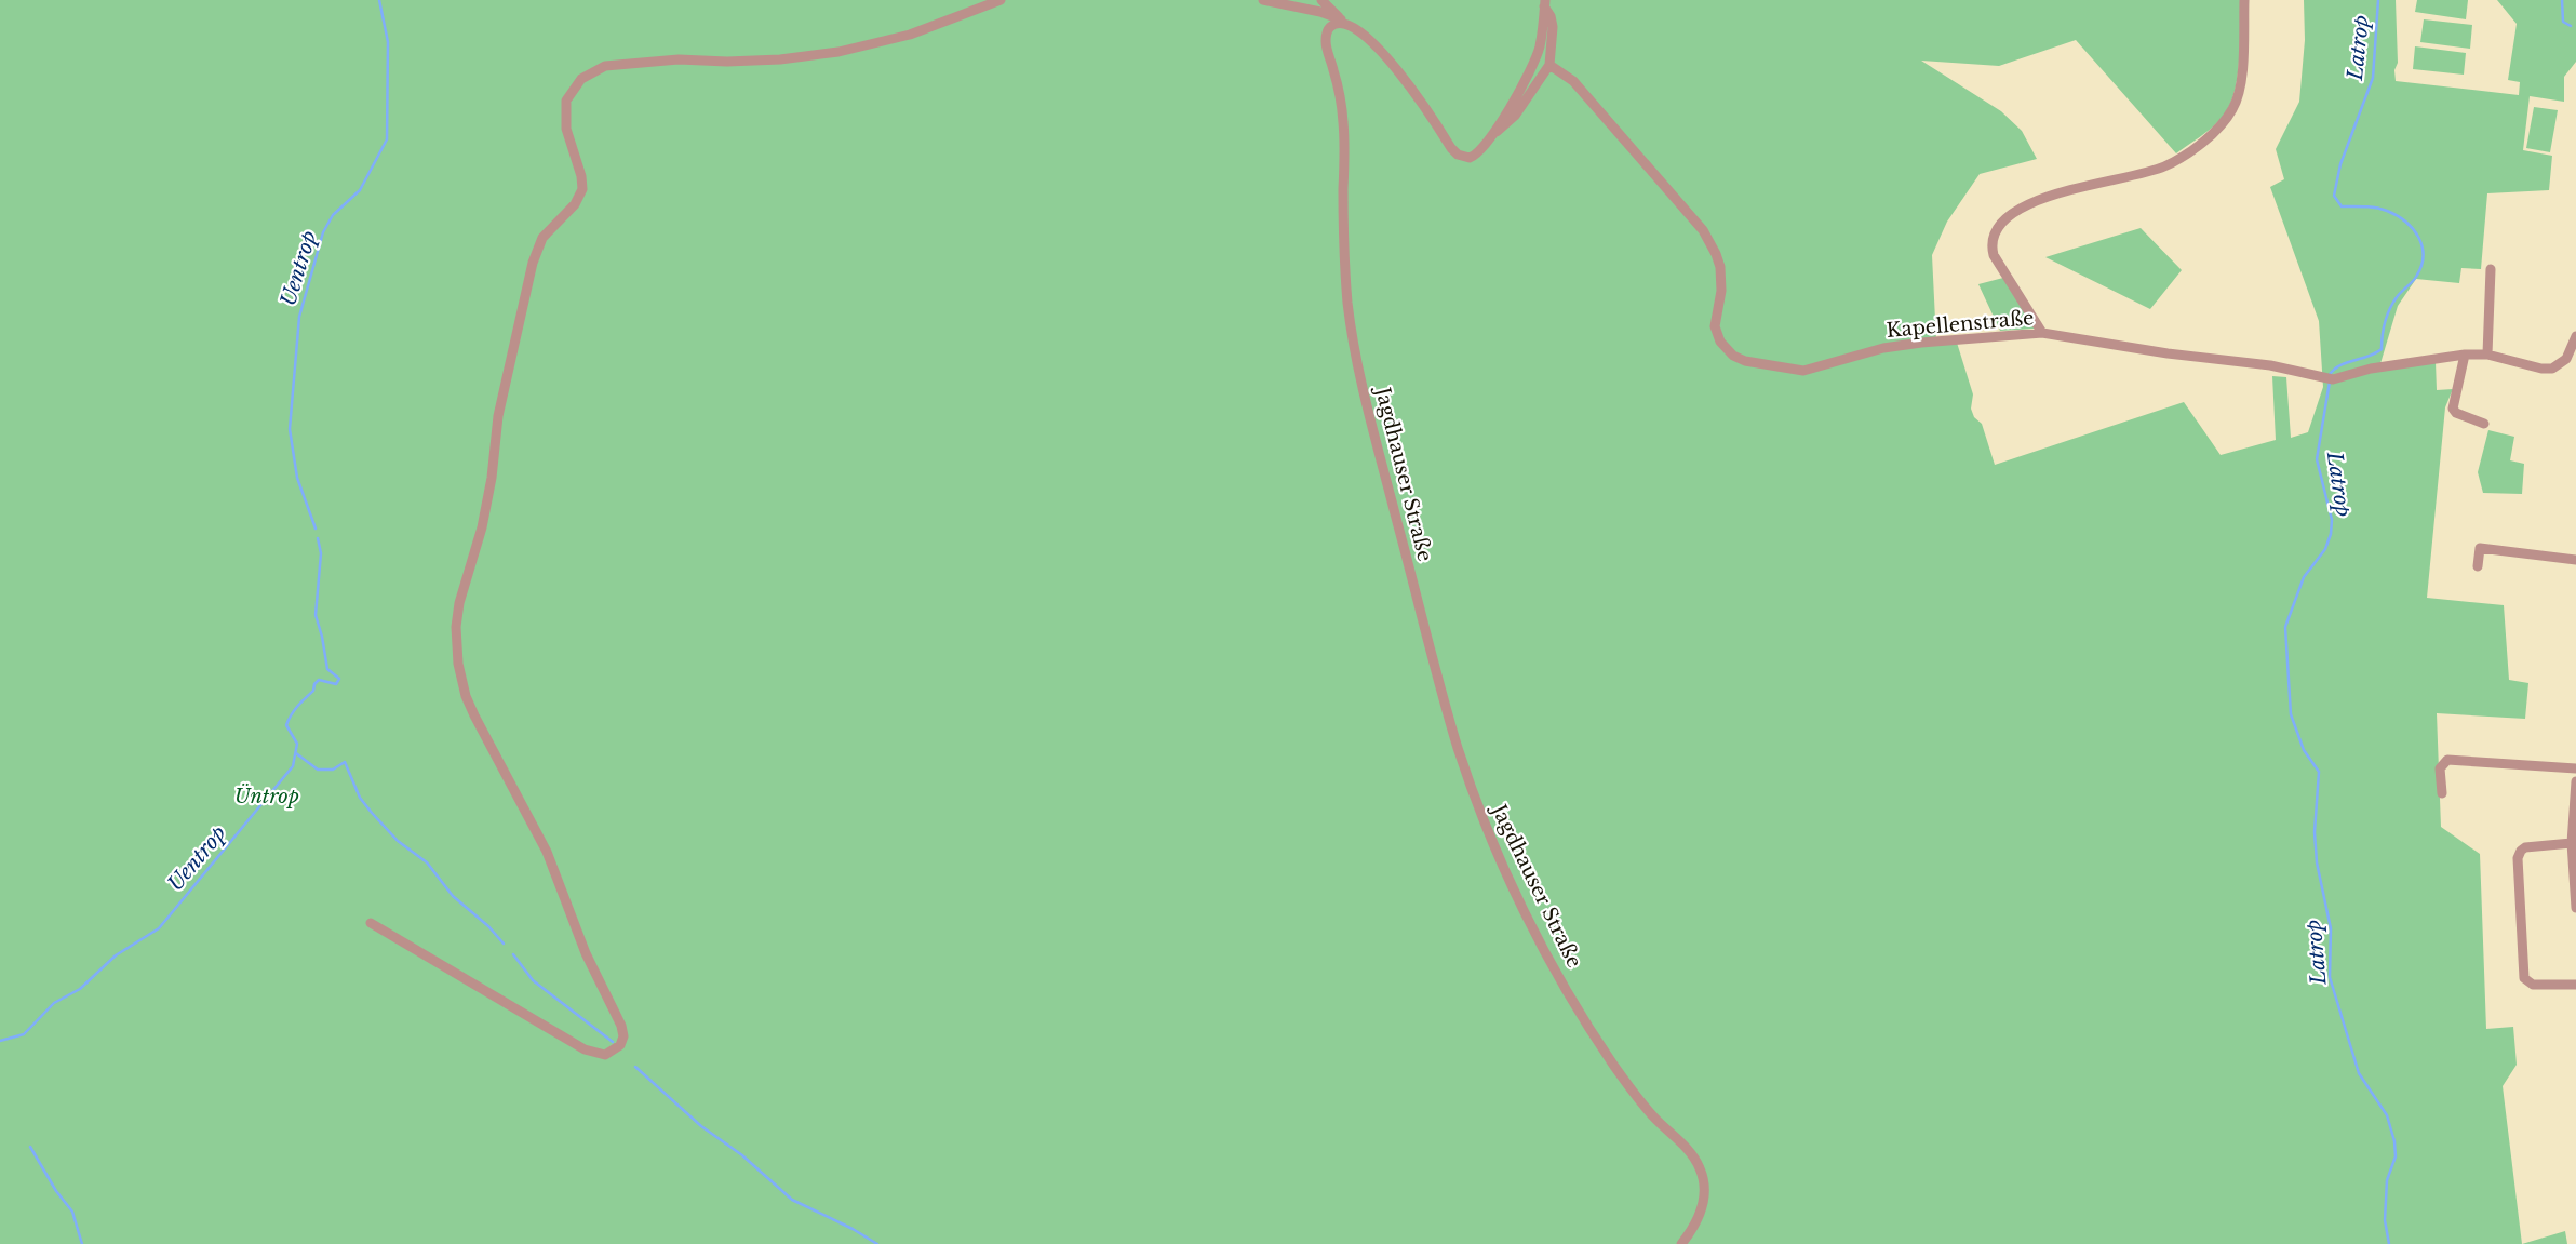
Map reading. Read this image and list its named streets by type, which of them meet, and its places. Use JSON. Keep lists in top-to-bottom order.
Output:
{
  "streets": {
    "street": ["Kapellenstraße", "Jagdhauser Straße"]
  },
  "water": ["Latrop", "Uentrop"],
  "parks": ["Üntrop"]
}
